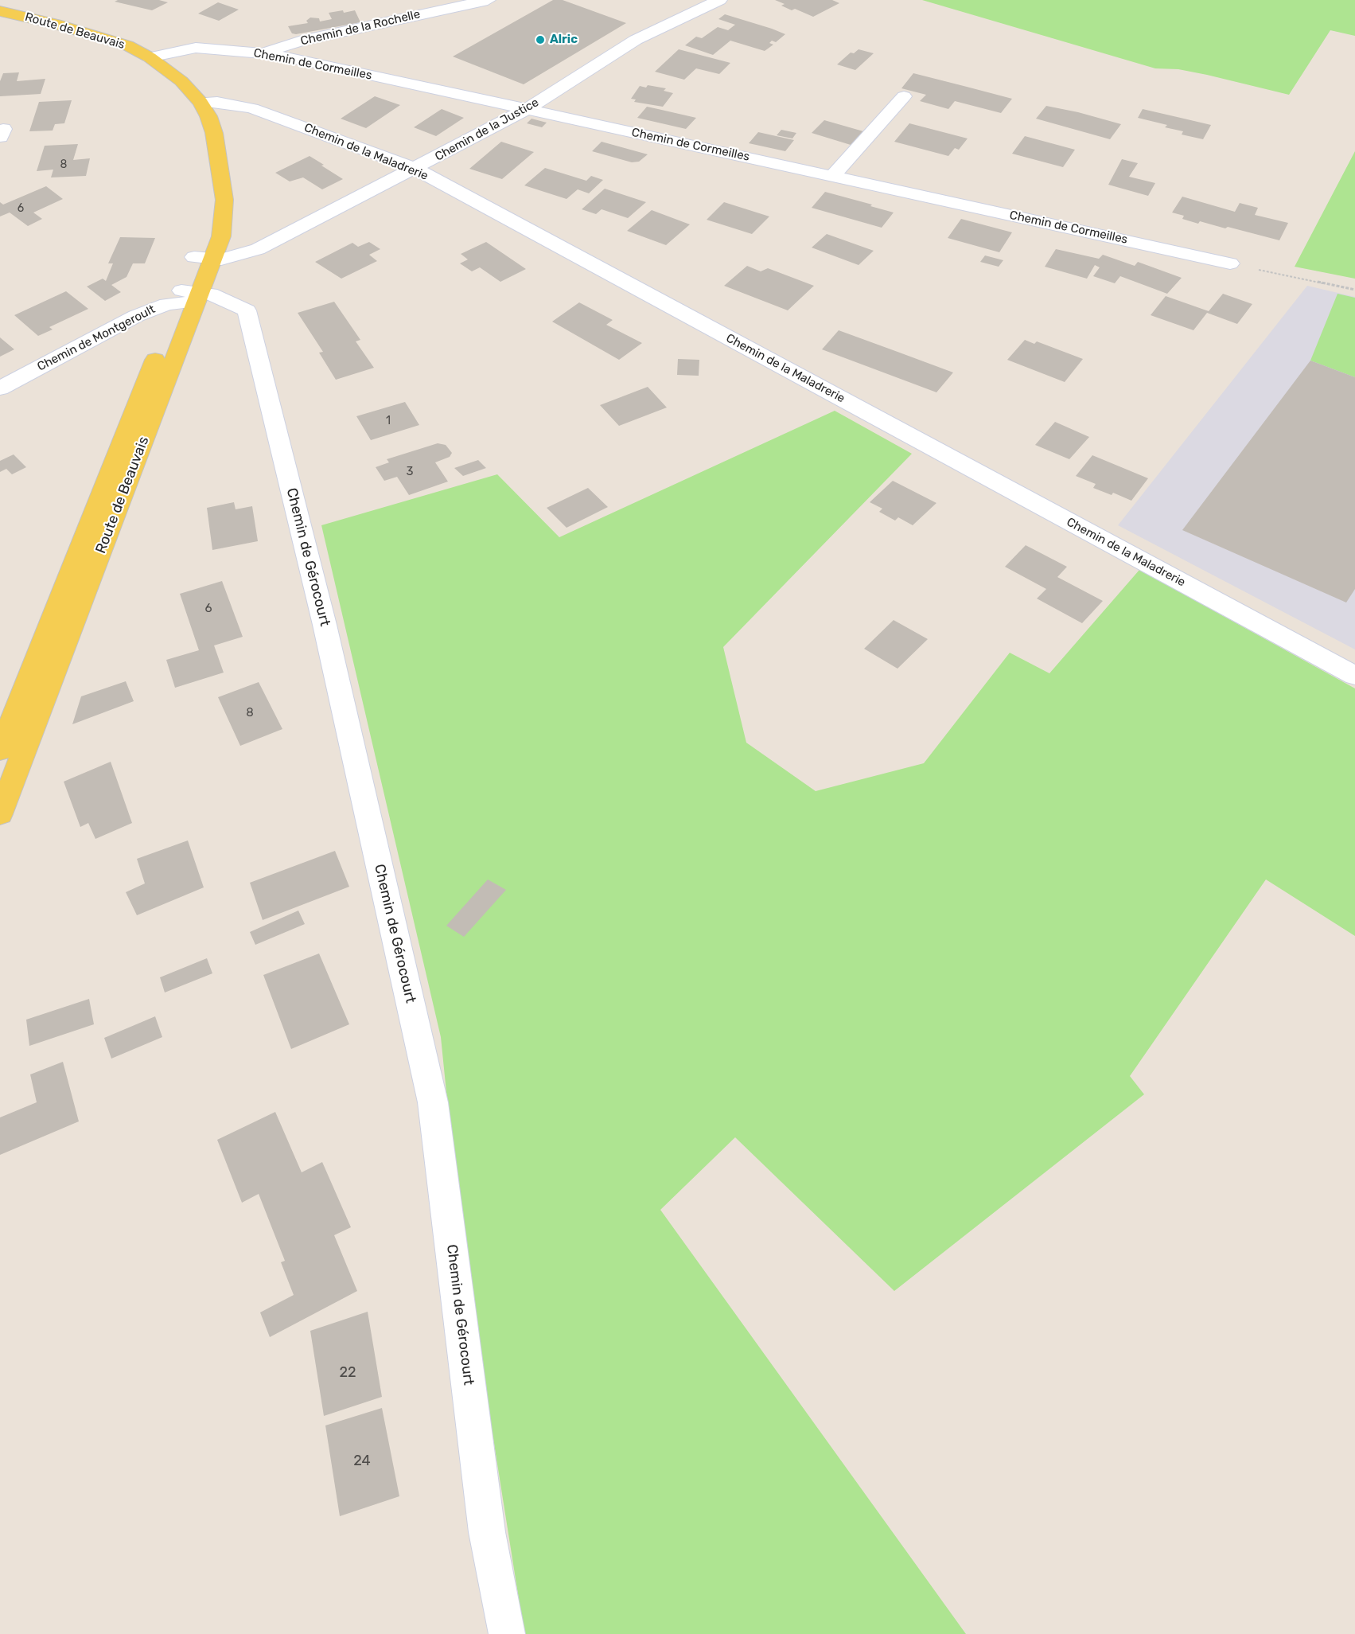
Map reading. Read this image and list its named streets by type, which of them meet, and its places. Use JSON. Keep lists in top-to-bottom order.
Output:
{
  "streets": {
    "main road": ["Route de Beauvais"],
    "street": [
      "Chemin de la Rochelle",
      "Chemin de Cormeilles",
      "Chemin de la Justice",
      "Chemin de la Maladrerie",
      "Chemin de Montgeroult",
      "Chemin de Gérocourt"
    ]
  },
  "crossings": [
    ["Chemin de la Rochelle", "Chemin de Cormeilles"],
    ["Route de Beauvais", "Chemin de Cormeilles"],
    ["Route de Beauvais", "Chemin de la Justice"],
    ["Route de Beauvais", "Chemin de la Maladrerie"],
    ["Route de Beauvais", "Chemin de Montgeroult"],
    ["Route de Beauvais", "Chemin de Gérocourt"],
    ["Chemin de Cormeilles", "Chemin de la Justice"],
    ["Chemin de la Justice", "Chemin de la Maladrerie"],
    ["Chemin de Montgeroult", "Chemin de Gérocourt"]
  ],
  "places": ["Alric"],
  "house_numbers": [
    "8",
    "6",
    "1",
    "3",
    "6",
    "8",
    "22",
    "24"
  ]
}
